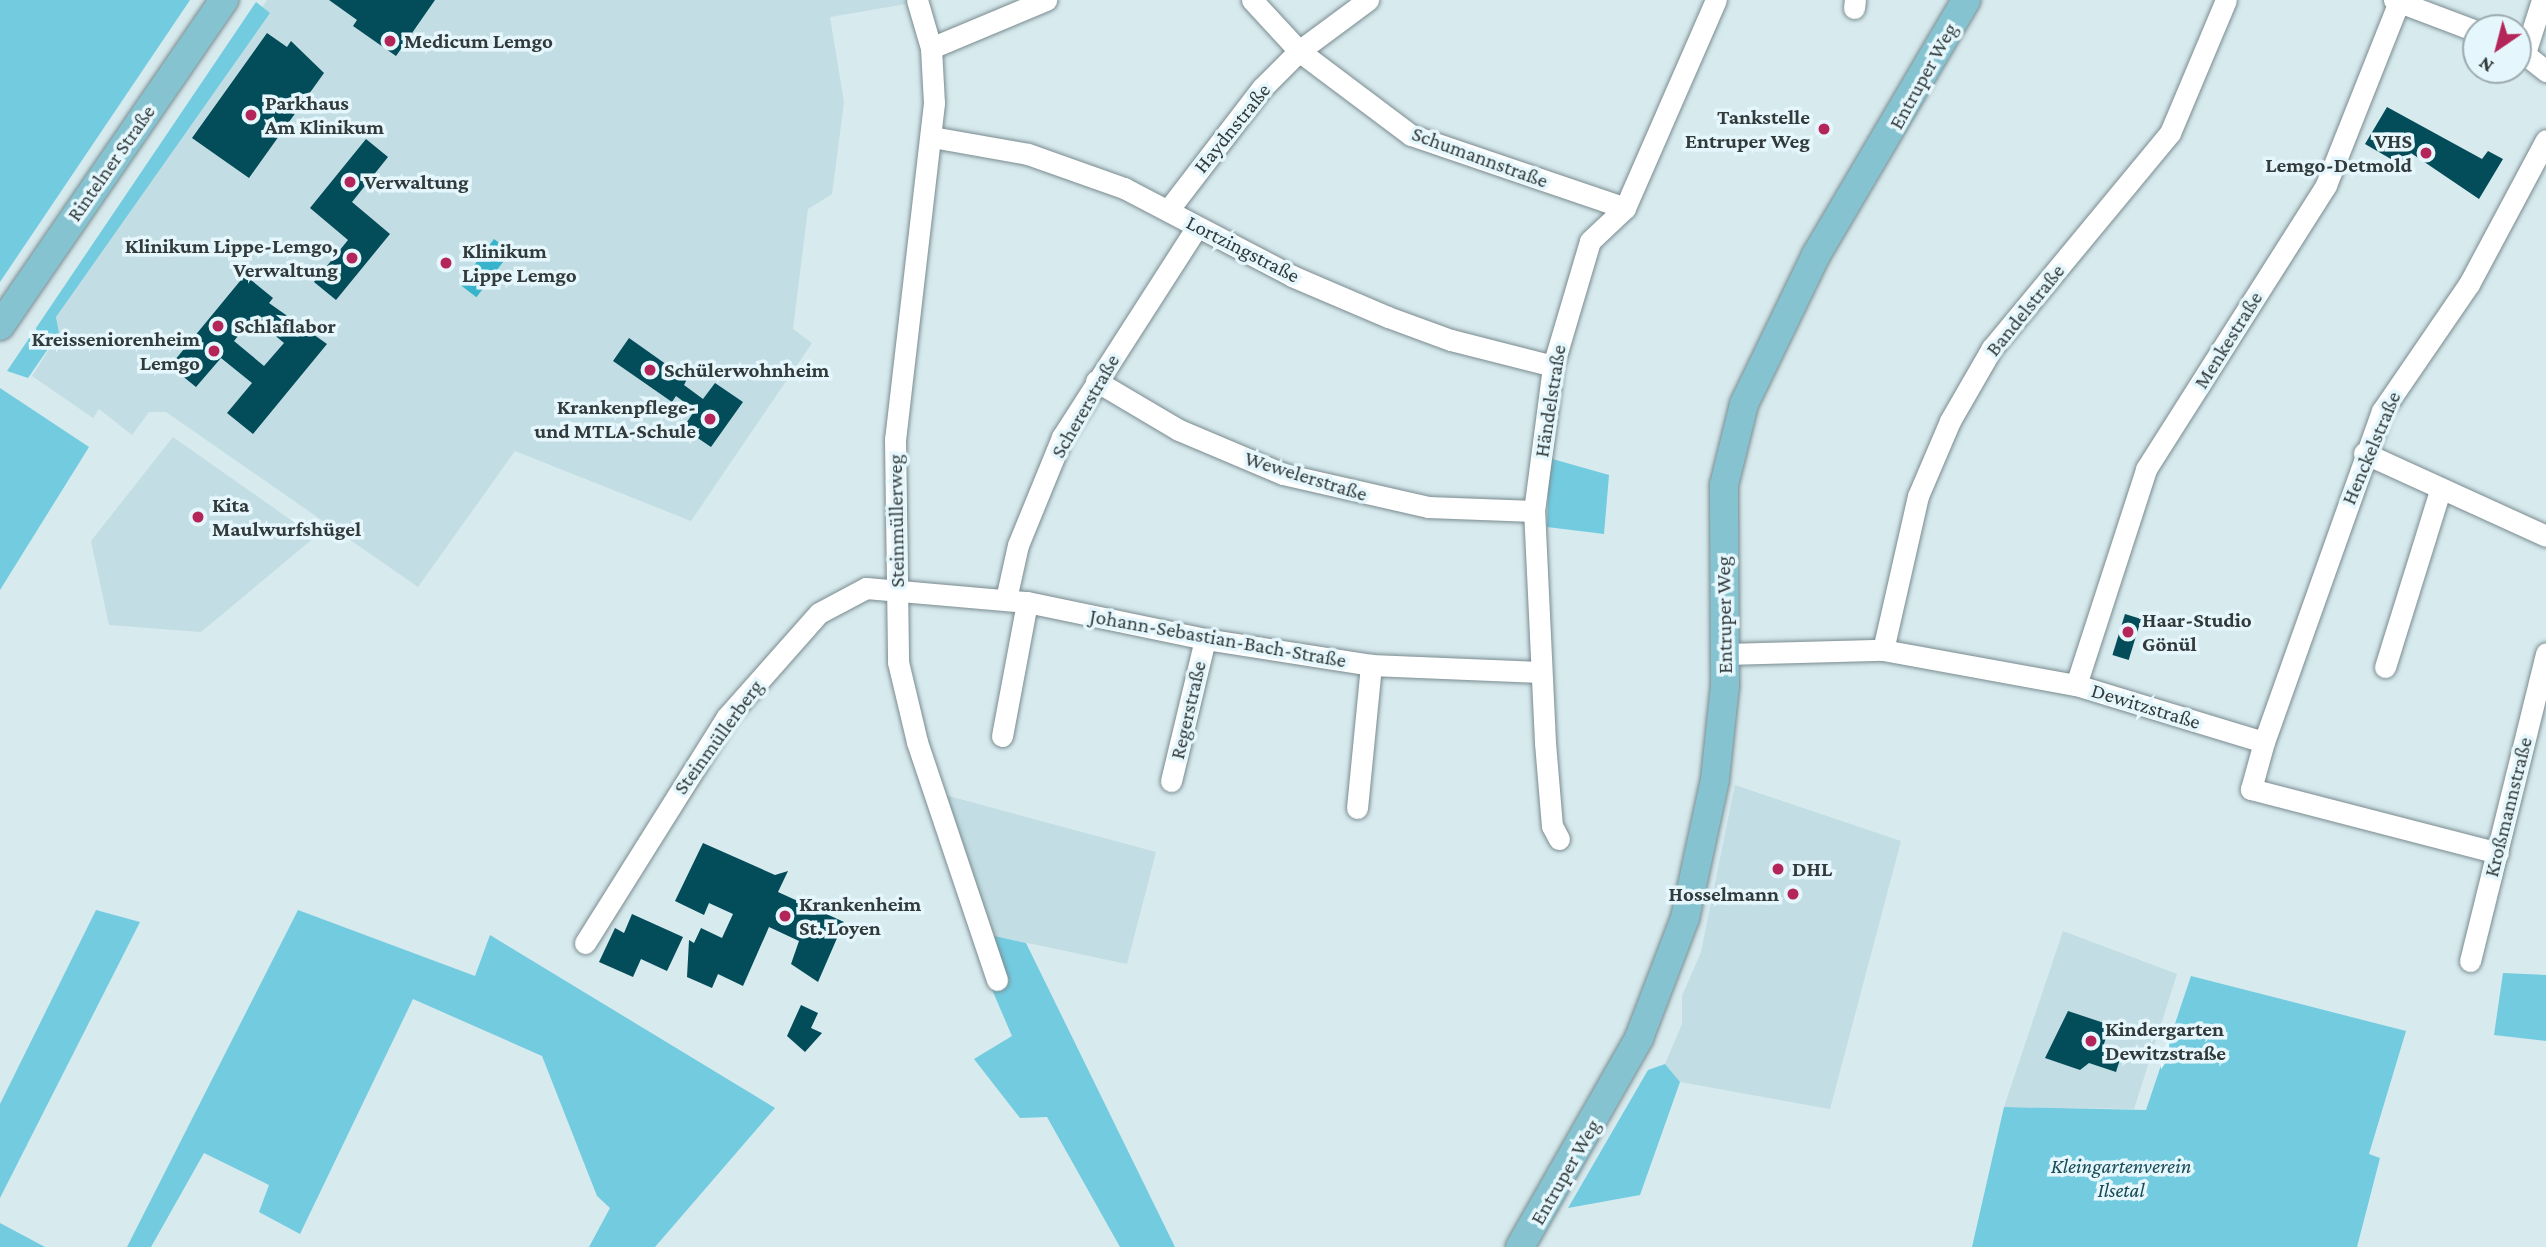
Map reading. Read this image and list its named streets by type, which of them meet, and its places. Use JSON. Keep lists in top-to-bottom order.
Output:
{
  "streets": {
    "main road": ["Entruper Weg", "Rintelner Straße"],
    "street": [
      "Haydnstraße",
      "Schumannstraße",
      "Lortzingstraße",
      "Bandelstraße",
      "Menkestraße",
      "Händelstraße",
      "Schererstraße",
      "Henckelstraße",
      "Wewelerstraße",
      "Steinmüllerweg",
      "Johann-Sebastian-Bach-Straße",
      "Dewitzstraße",
      "Regerstraße",
      "Steinmüllerberg",
      "Kroßmannstraße"
    ]
  },
  "crossings": [
    ["Entruper Weg", "Dewitzstraße"],
    ["Haydnstraße", "Schumannstraße"],
    ["Haydnstraße", "Lortzingstraße"],
    ["Schumannstraße", "Händelstraße"],
    ["Lortzingstraße", "Händelstraße"],
    ["Lortzingstraße", "Schererstraße"],
    ["Lortzingstraße", "Steinmüllerweg"],
    ["Bandelstraße", "Dewitzstraße"],
    ["Menkestraße", "Dewitzstraße"],
    ["Händelstraße", "Wewelerstraße"],
    ["Händelstraße", "Johann-Sebastian-Bach-Straße"],
    ["Schererstraße", "Wewelerstraße"],
    ["Schererstraße", "Johann-Sebastian-Bach-Straße"],
    ["Henckelstraße", "Dewitzstraße"],
    ["Steinmüllerweg", "Johann-Sebastian-Bach-Straße"],
    ["Steinmüllerweg", "Steinmüllerberg"],
    ["Johann-Sebastian-Bach-Straße", "Regerstraße"],
    ["Johann-Sebastian-Bach-Straße", "Steinmüllerberg"]
  ],
  "parks": ["Kleingartenverein Ilsetal"],
  "places": [
    "Medicum Lemgo",
    "Parkhaus Am Klinikum",
    "Tankstelle Entruper Weg",
    "VHS Lemgo-Detmold",
    "Verwaltung",
    "Klinikum Lippe-Lemgo, Verwaltung",
    "Klinikum Lippe Lemgo",
    "Schlaflabor",
    "Kreisseniorenheim Lemgo",
    "Schülerwohnheim",
    "Krankenpflege- und MTLA-Schule",
    "Kita Maulwurfshügel",
    "Haar-Studio Gönül",
    "DHL",
    "Hosselmann",
    "Krankenheim St. Loyen",
    "Kindergarten Dewitzstraße"
  ],
  "north": "bottom left"
}
